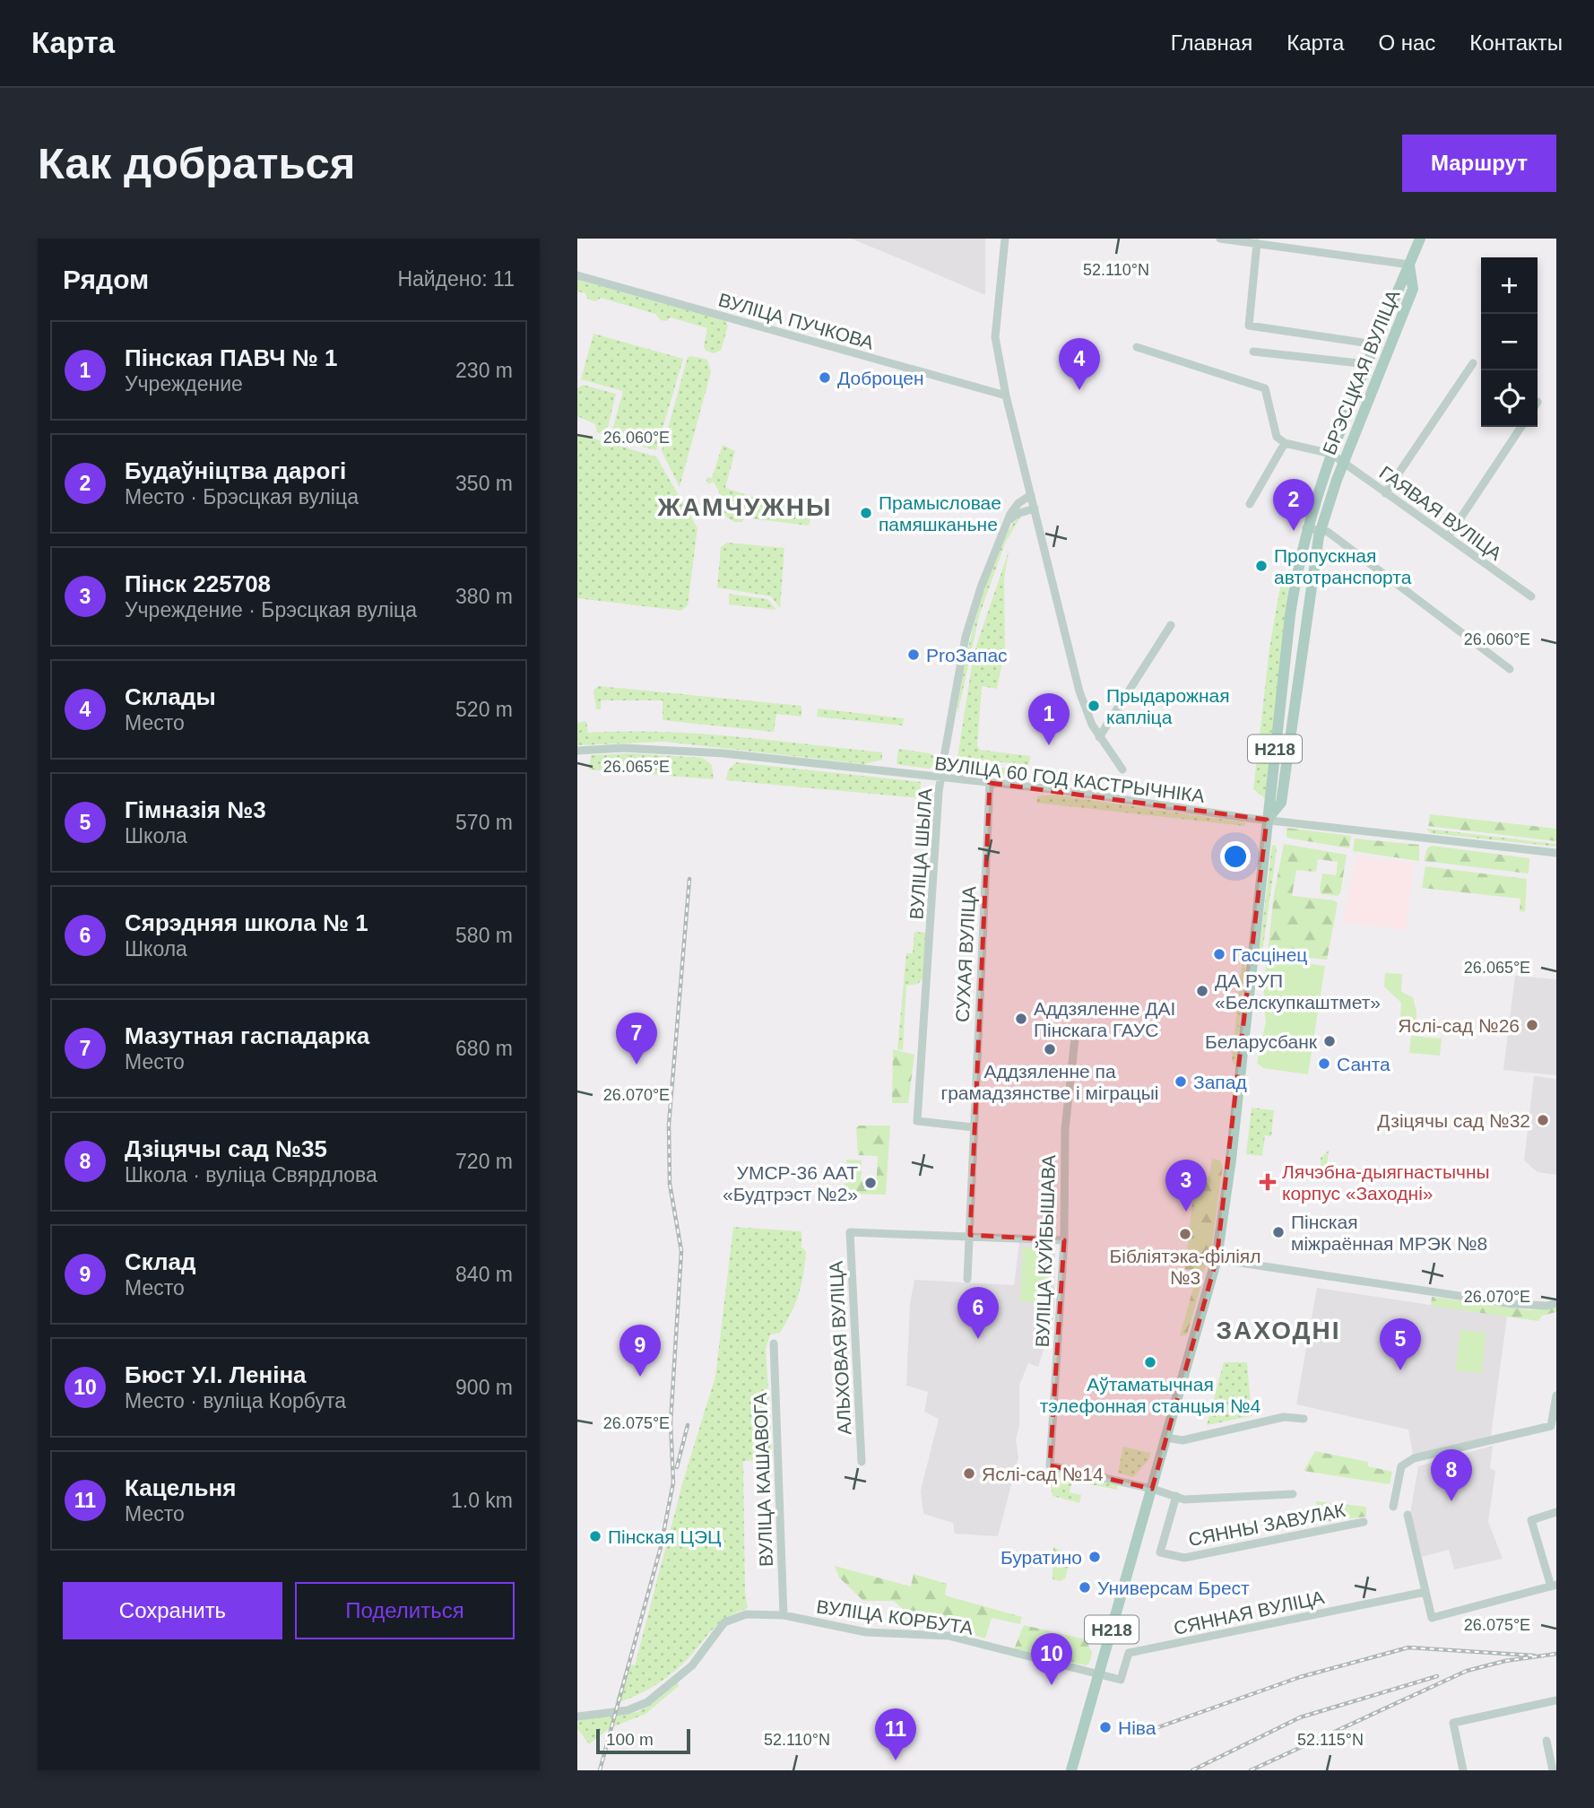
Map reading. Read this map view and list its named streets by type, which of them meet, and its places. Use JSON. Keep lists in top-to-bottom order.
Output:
{
  "streets": {
    "main road": ["БРЭСЦКАЯ ВУЛІЦА", "Н218"],
    "street": [
      "ВУЛІЦА ПУЧКОВА",
      "ГАЯВАЯ ВУЛІЦА",
      "ВУЛІЦА 60 ГОД КАСТРЫЧНІКА",
      "ВУЛІЦА ШЫЛА",
      "СУХАЯ ВУЛІЦА",
      "ВУЛІЦА КУЙБЫШАВА",
      "АЛЬХОВАЯ ВУЛІЦА",
      "ВУЛІЦА КАШАВОГА",
      "СЯННЫ ЗАВУЛАК",
      "СЯННАЯ ВУЛІЦА",
      "ВУЛІЦА КОРБУТА"
    ]
  },
  "crossings": [
    ["БРЭСЦКАЯ ВУЛІЦА", "ГАЯВАЯ ВУЛІЦА"],
    ["БРЭСЦКАЯ ВУЛІЦА", "ВУЛІЦА 60 ГОД КАСТРЫЧНІКА"],
    ["БРЭСЦКАЯ ВУЛІЦА", "ВУЛІЦА КУЙБЫШАВА"],
    ["БРЭСЦКАЯ ВУЛІЦА", "СЯННАЯ ВУЛІЦА"],
    ["БРЭСЦКАЯ ВУЛІЦА", "ВУЛІЦА КОРБУТА"],
    ["ВУЛІЦА 60 ГОД КАСТРЫЧНІКА", "ВУЛІЦА ШЫЛА"],
    ["ВУЛІЦА 60 ГОД КАСТРЫЧНІКА", "СУХАЯ ВУЛІЦА"],
    ["ВУЛІЦА ШЫЛА", "СУХАЯ ВУЛІЦА"],
    ["СУХАЯ ВУЛІЦА", "АЛЬХОВАЯ ВУЛІЦА"],
    ["ВУЛІЦА КАШАВОГА", "ВУЛІЦА КОРБУТА"],
    ["СЯННАЯ ВУЛІЦА", "ВУЛІЦА КОРБУТА"]
  ],
  "districts": ["ЖАМЧУЖНЫ", "ЗАХОДНІ"],
  "places": {
    "other": [
      "Доброцен",
      "Прамысловае памяшканьне",
      "Пропускная автотранспорта",
      "ProЗапас",
      "Прыдарожная капліца",
      "Гасцінец",
      "ДА РУП «Белскупкаштмет»",
      "Аддзяленне ДАІ Пінскага ГАУС",
      "Яслі-сад №26",
      "Беларусбанк",
      "Аддзяленне па грамадзянстве і міграцыі",
      "Санта",
      "Запад",
      "Дзіцячы сад №32",
      "УМСР-36 ААТ «Будтрэст №2»",
      "Пінская міжраённая МРЭК №8",
      "Бібліятэка-філіял №3",
      "Аўтаматычная тэлефонная станцыя №4",
      "Яслі-сад №14",
      "Пінская ЦЭЦ",
      "Буратино",
      "Универсам Брест",
      "Ніва"
    ],
    "health": ["Лячэбна-дыягнастычны корпус «Заходні»"]
  },
  "scale_bar": "100 m",
  "page": {
    "header": "Карта",
    "nav": [
      "Главная",
      "Карта",
      "О нас",
      "Контакты"
    ],
    "buttons": [
      "Маршрут",
      ["Сохранить", "Поделиться"]
    ],
    "title": "Как добраться",
    "heading": ["Рядом", "Найдено: 11"],
    "map_buttons": ["+", "−"],
    "list": [
      {
        "mark": "1",
        "name": "Пінская ПАВЧ № 1",
        "note": "Учреждение",
        "value": "230 m"
      },
      {
        "mark": "2",
        "name": "Будаўніцтва дарогі",
        "note": "Место · Брэсцкая вуліца",
        "value": "350 m"
      },
      {
        "mark": "3",
        "name": "Пінск 225708",
        "note": "Учреждение · Брэсцкая вуліца",
        "value": "380 m"
      },
      {
        "mark": "4",
        "name": "Склады",
        "note": "Место",
        "value": "520 m"
      },
      {
        "mark": "5",
        "name": "Гімназія №3",
        "note": "Школа",
        "value": "570 m"
      },
      {
        "mark": "6",
        "name": "Сярэдняя школа № 1",
        "note": "Школа",
        "value": "580 m"
      },
      {
        "mark": "7",
        "name": "Мазутная гаспадарка",
        "note": "Место",
        "value": "680 m"
      },
      {
        "mark": "8",
        "name": "Дзіцячы сад №35",
        "note": "Школа · вуліца Свярдлова",
        "value": "720 m"
      },
      {
        "mark": "9",
        "name": "Склад",
        "note": "Место",
        "value": "840 m"
      },
      {
        "mark": "10",
        "name": "Бюст У.І. Леніна",
        "note": "Место · вуліца Корбута",
        "value": "900 m"
      },
      {
        "mark": "11",
        "name": "Кацельня",
        "note": "Место",
        "value": "1.0 km"
      }
    ],
    "pins": [
      "4",
      "2",
      "1",
      "7",
      "3",
      "6",
      "5",
      "9",
      "8",
      "10",
      "11"
    ],
    "scale": "100 m"
  },
  "coordinates": [
    "52.110°N",
    "26.060°E",
    "26.065°E",
    "26.070°E",
    "26.075°E",
    "52.115°N"
  ]
}
